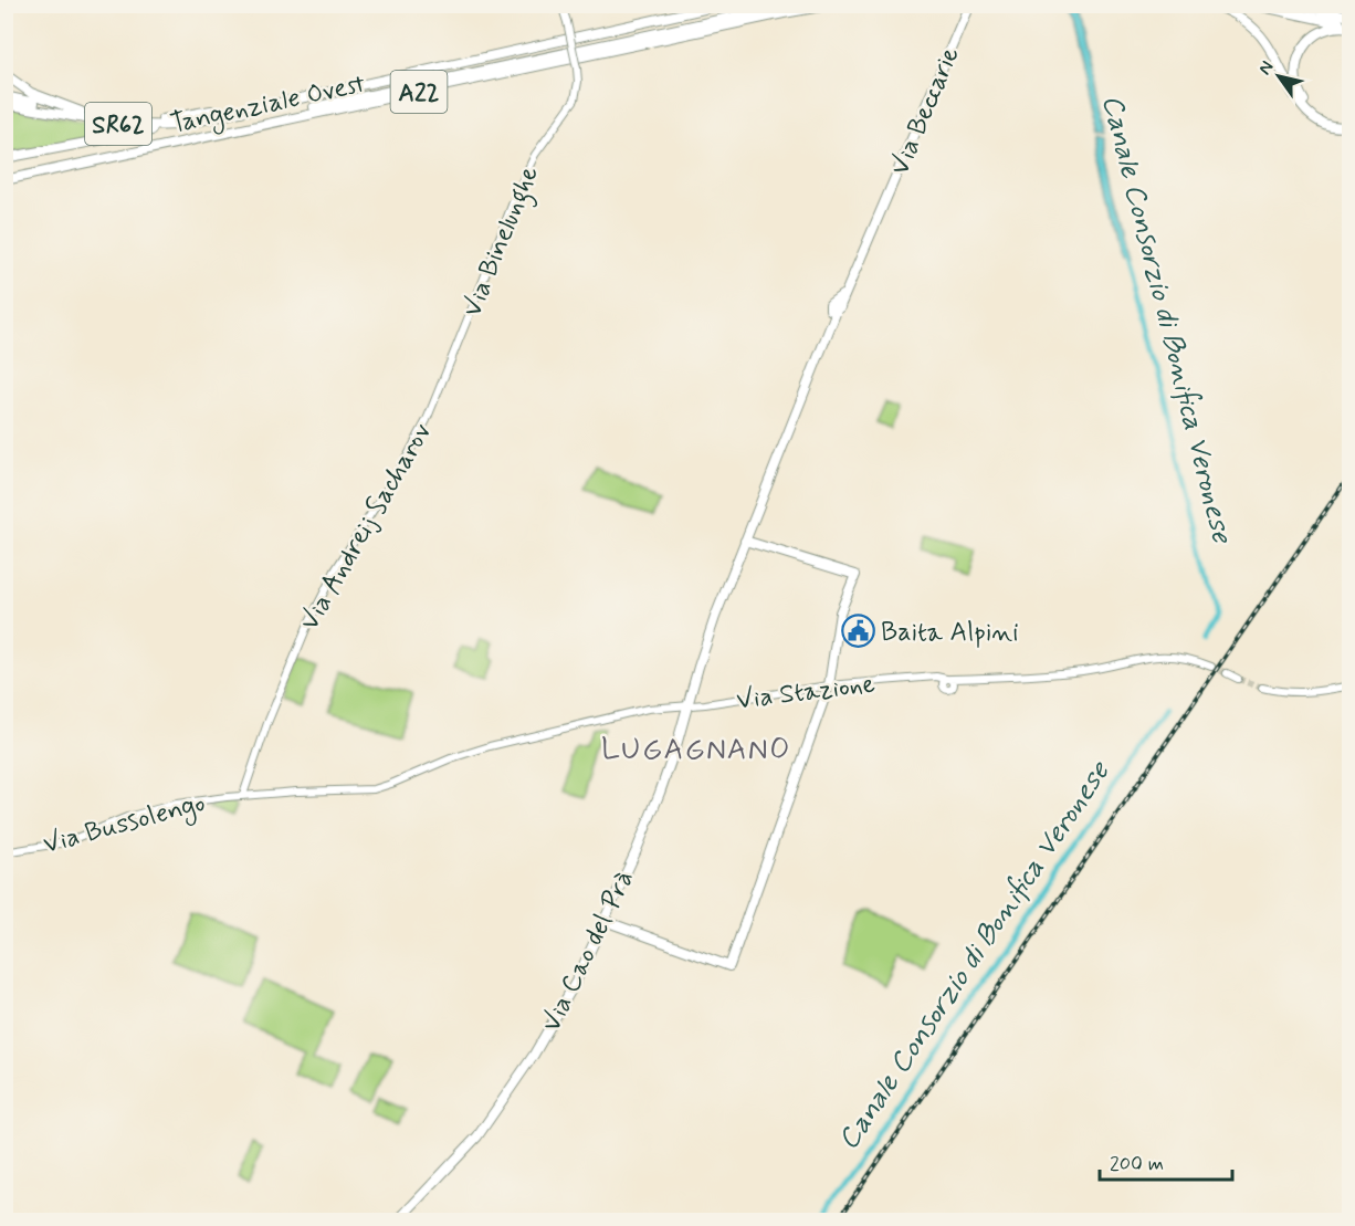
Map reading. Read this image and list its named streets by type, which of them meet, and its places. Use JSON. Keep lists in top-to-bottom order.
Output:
{
  "streets": {
    "highway": ["A22", "Tangenziale Ovest", "SR62"],
    "main road": ["Via Beccarie", "Via Cao del Prà"],
    "street": [
      "Via Binelunghe",
      "Via Andreij Sacharov",
      "Via Stazione",
      "Via Bussolengo"
    ]
  },
  "crossings": [
    ["Via Beccarie", "Via Cao del Prà"],
    ["Via Binelunghe", "Via Andreij Sacharov"],
    ["Via Andreij Sacharov", "Via Stazione"],
    ["Via Andreij Sacharov", "Via Bussolengo"],
    ["Via Stazione", "Via Bussolengo"],
    ["Via Stazione", "Via Cao del Prà"]
  ],
  "districts": ["LUGAGNANO"],
  "water": ["Canale Consorzio di Bonifica Veronese"],
  "places": {
    "public building": ["Baita Alpini"]
  },
  "scale_bar": "200 m",
  "north": "top left"
}
